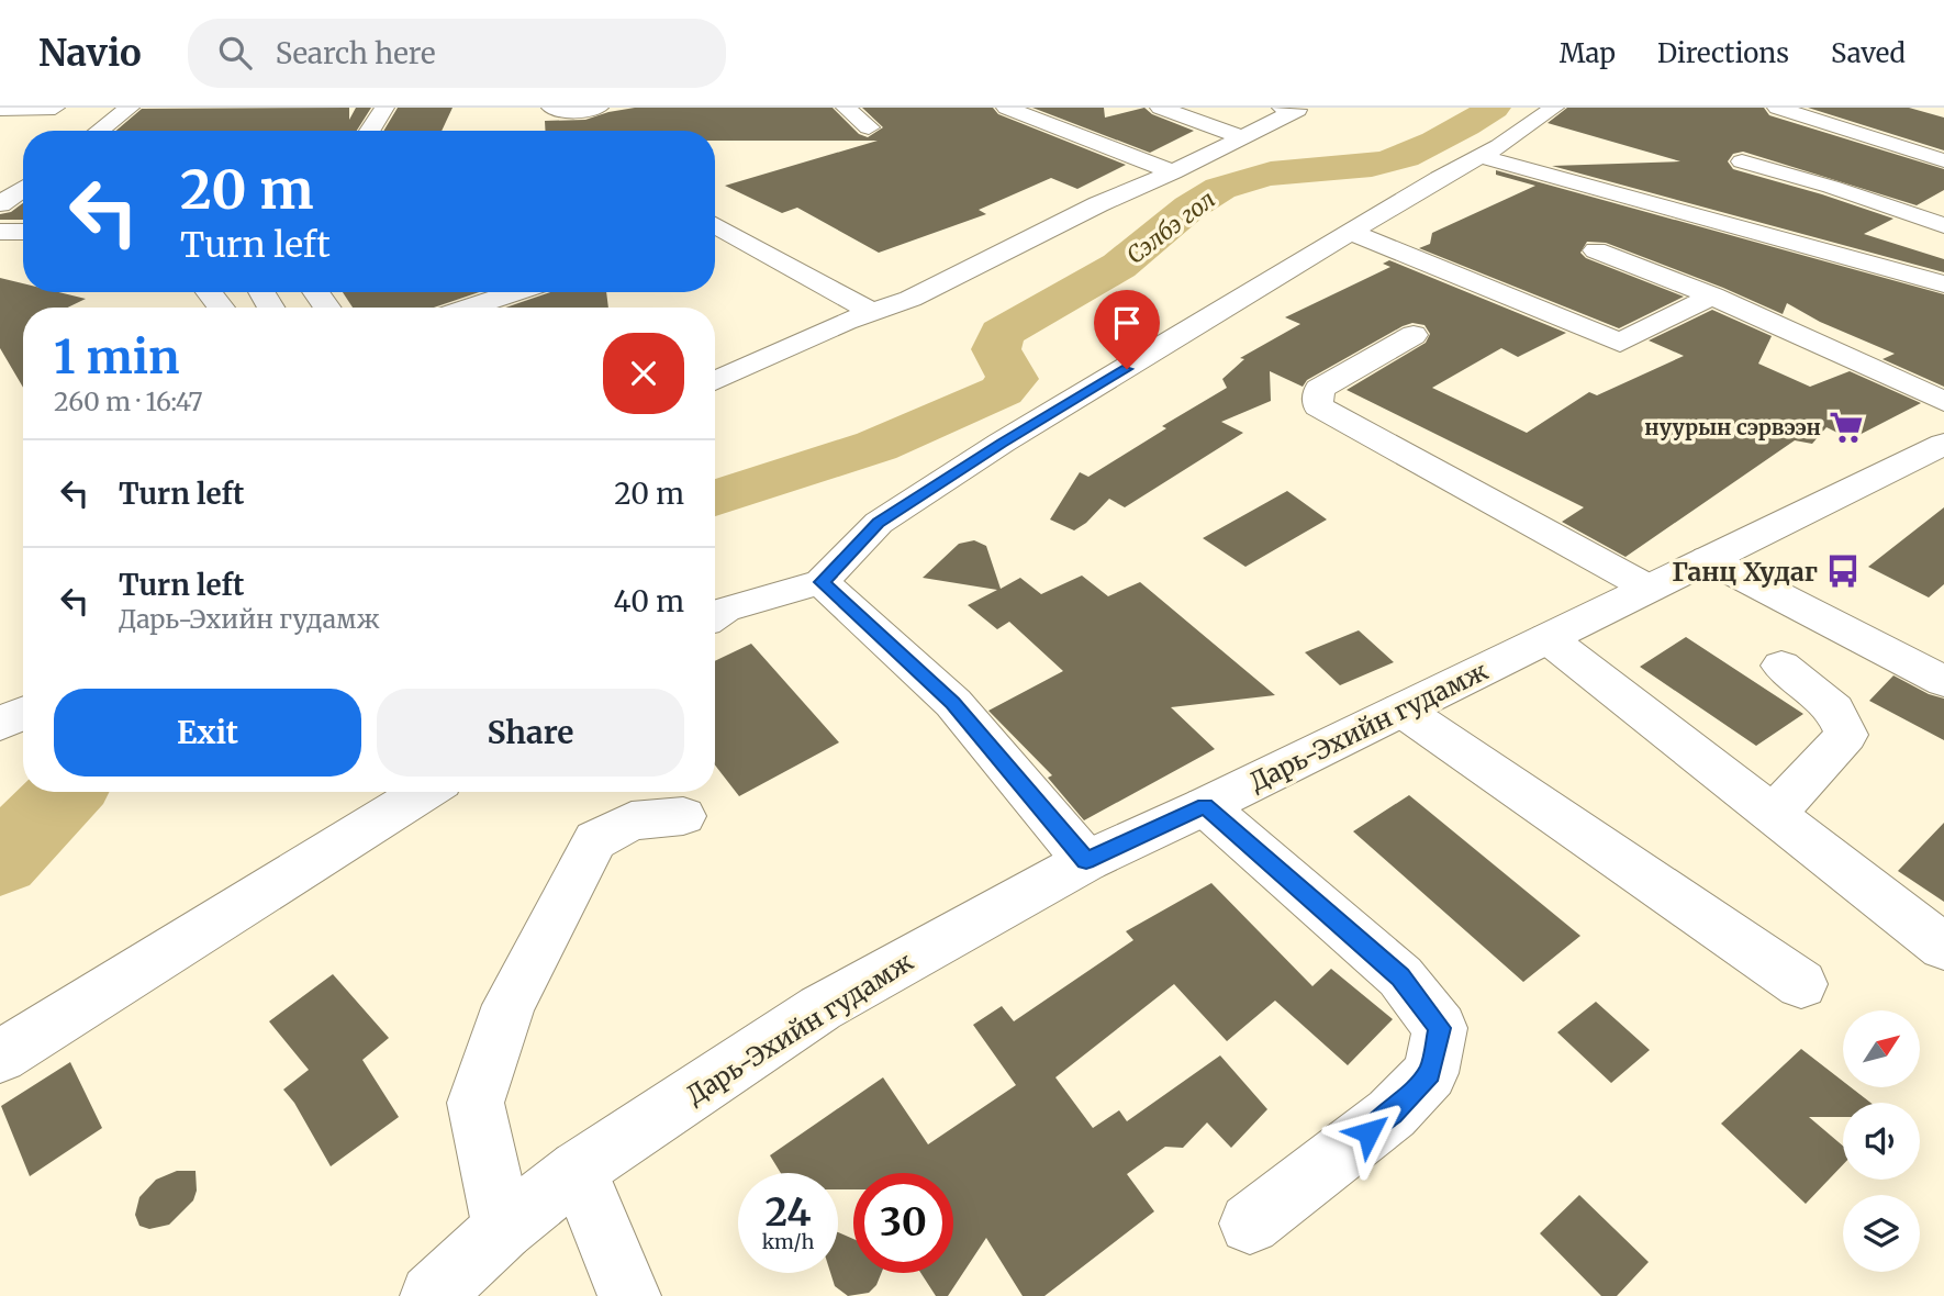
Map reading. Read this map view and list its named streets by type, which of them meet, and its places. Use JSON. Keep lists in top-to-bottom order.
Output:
{
  "streets": {
    "street": ["Дарь-Эхийн гудамж"]
  },
  "water": ["Сэлбэ гол"],
  "places": {
    "supermarket": ["нуурын сэрвээн"],
    "bus stop": ["Ганц Худаг"]
  },
  "north": "top right",
  "page": {
    "header": "Navio",
    "search": "Search here",
    "nav": ["Map", "Directions", "Saved"],
    "turn": ["20 m", "Turn left"],
    "heading": ["1 min", "260 m · 16:47"],
    "list": [
      {
        "name": "Turn left",
        "value": "20 m"
      },
      {
        "name": "Turn left",
        "note": "Дарь-Эхийн гудамж",
        "value": "40 m"
      }
    ],
    "buttons": ["Exit", "Share"],
    "speed": "24 km/h",
    "limit": "30"
  }
}
